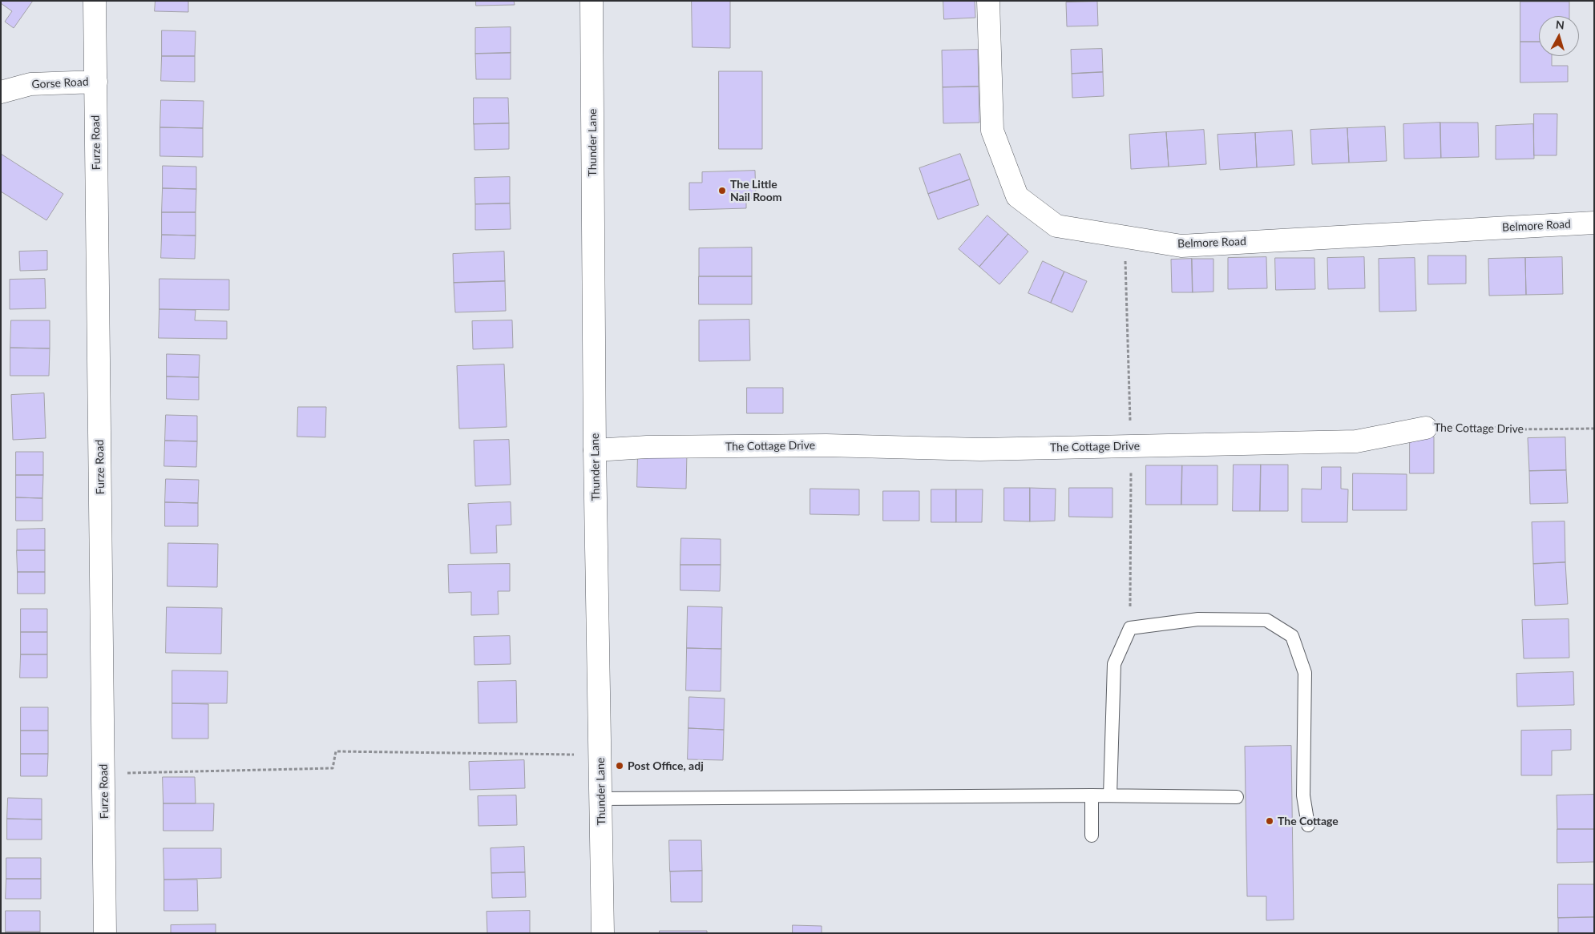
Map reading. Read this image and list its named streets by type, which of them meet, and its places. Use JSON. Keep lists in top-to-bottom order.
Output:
{
  "streets": {
    "street": [
      "Gorse Road",
      "Furze Road",
      "Thunder Lane",
      "Belmore Road",
      "The Cottage Drive"
    ]
  },
  "crossings": [
    ["Gorse Road", "Furze Road"],
    ["Thunder Lane", "The Cottage Drive"]
  ],
  "places": ["The Little Nail Room", "Post Office, adj", "The Cottage"],
  "north": "top"
}
